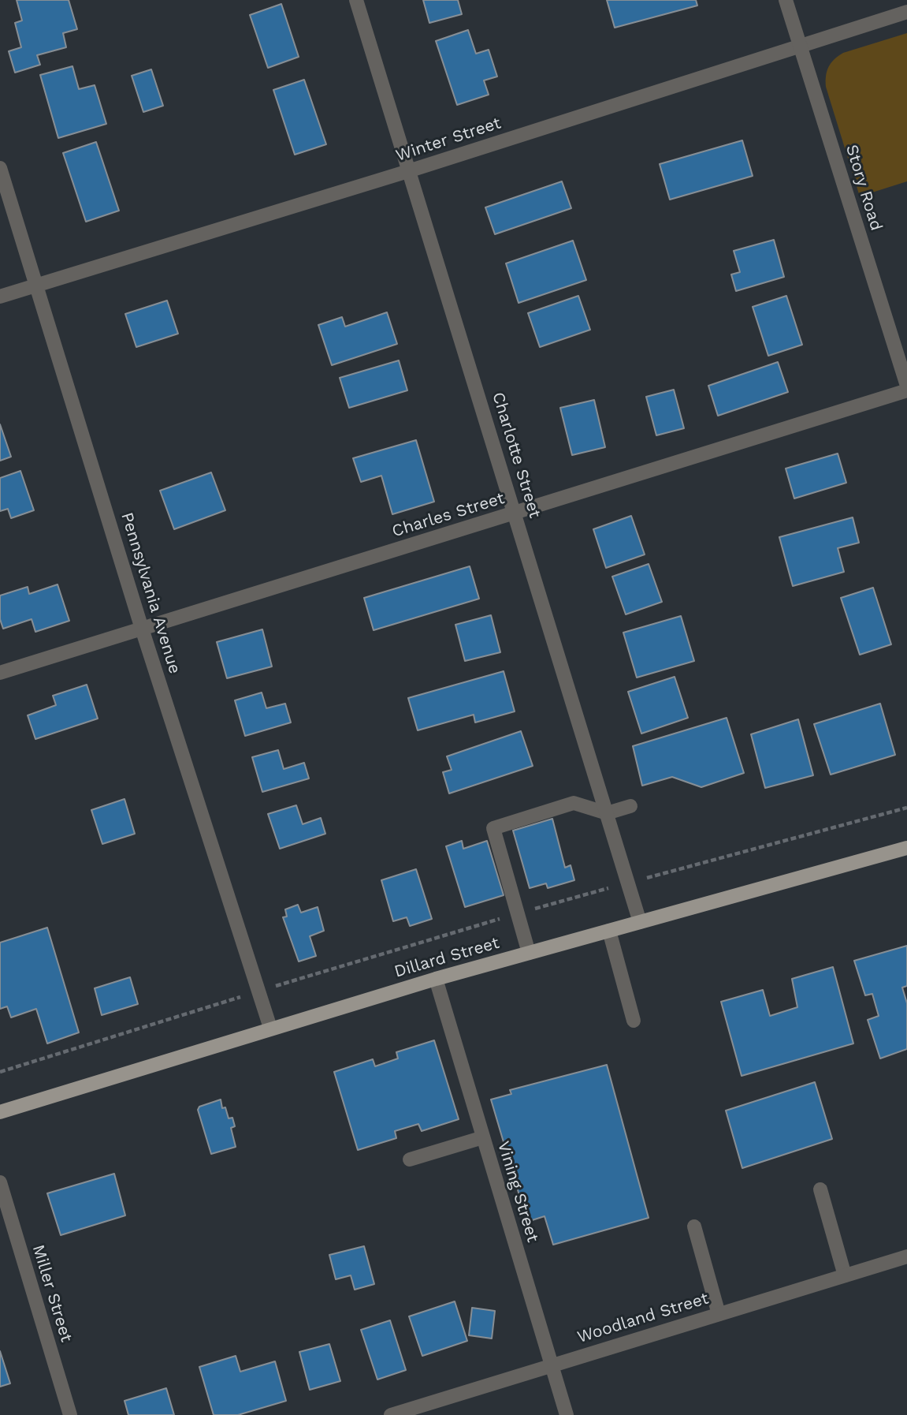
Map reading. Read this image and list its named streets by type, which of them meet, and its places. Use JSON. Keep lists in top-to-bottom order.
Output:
{
  "streets": {
    "main road": ["Dillard Street"],
    "street": [
      "Winter Street",
      "Story Road",
      "Charlotte Street",
      "Charles Street",
      "Pennsylvania Avenue",
      "Vining Street",
      "Miller Street",
      "Woodland Street"
    ]
  },
  "crossings": [
    ["Winter Street", "Story Road"],
    ["Winter Street", "Charlotte Street"],
    ["Winter Street", "Pennsylvania Avenue"],
    ["Charlotte Street", "Charles Street"],
    ["Charlotte Street", "Dillard Street"],
    ["Charles Street", "Pennsylvania Avenue"],
    ["Pennsylvania Avenue", "Dillard Street"],
    ["Dillard Street", "Vining Street"],
    ["Vining Street", "Woodland Street"]
  ]
}
